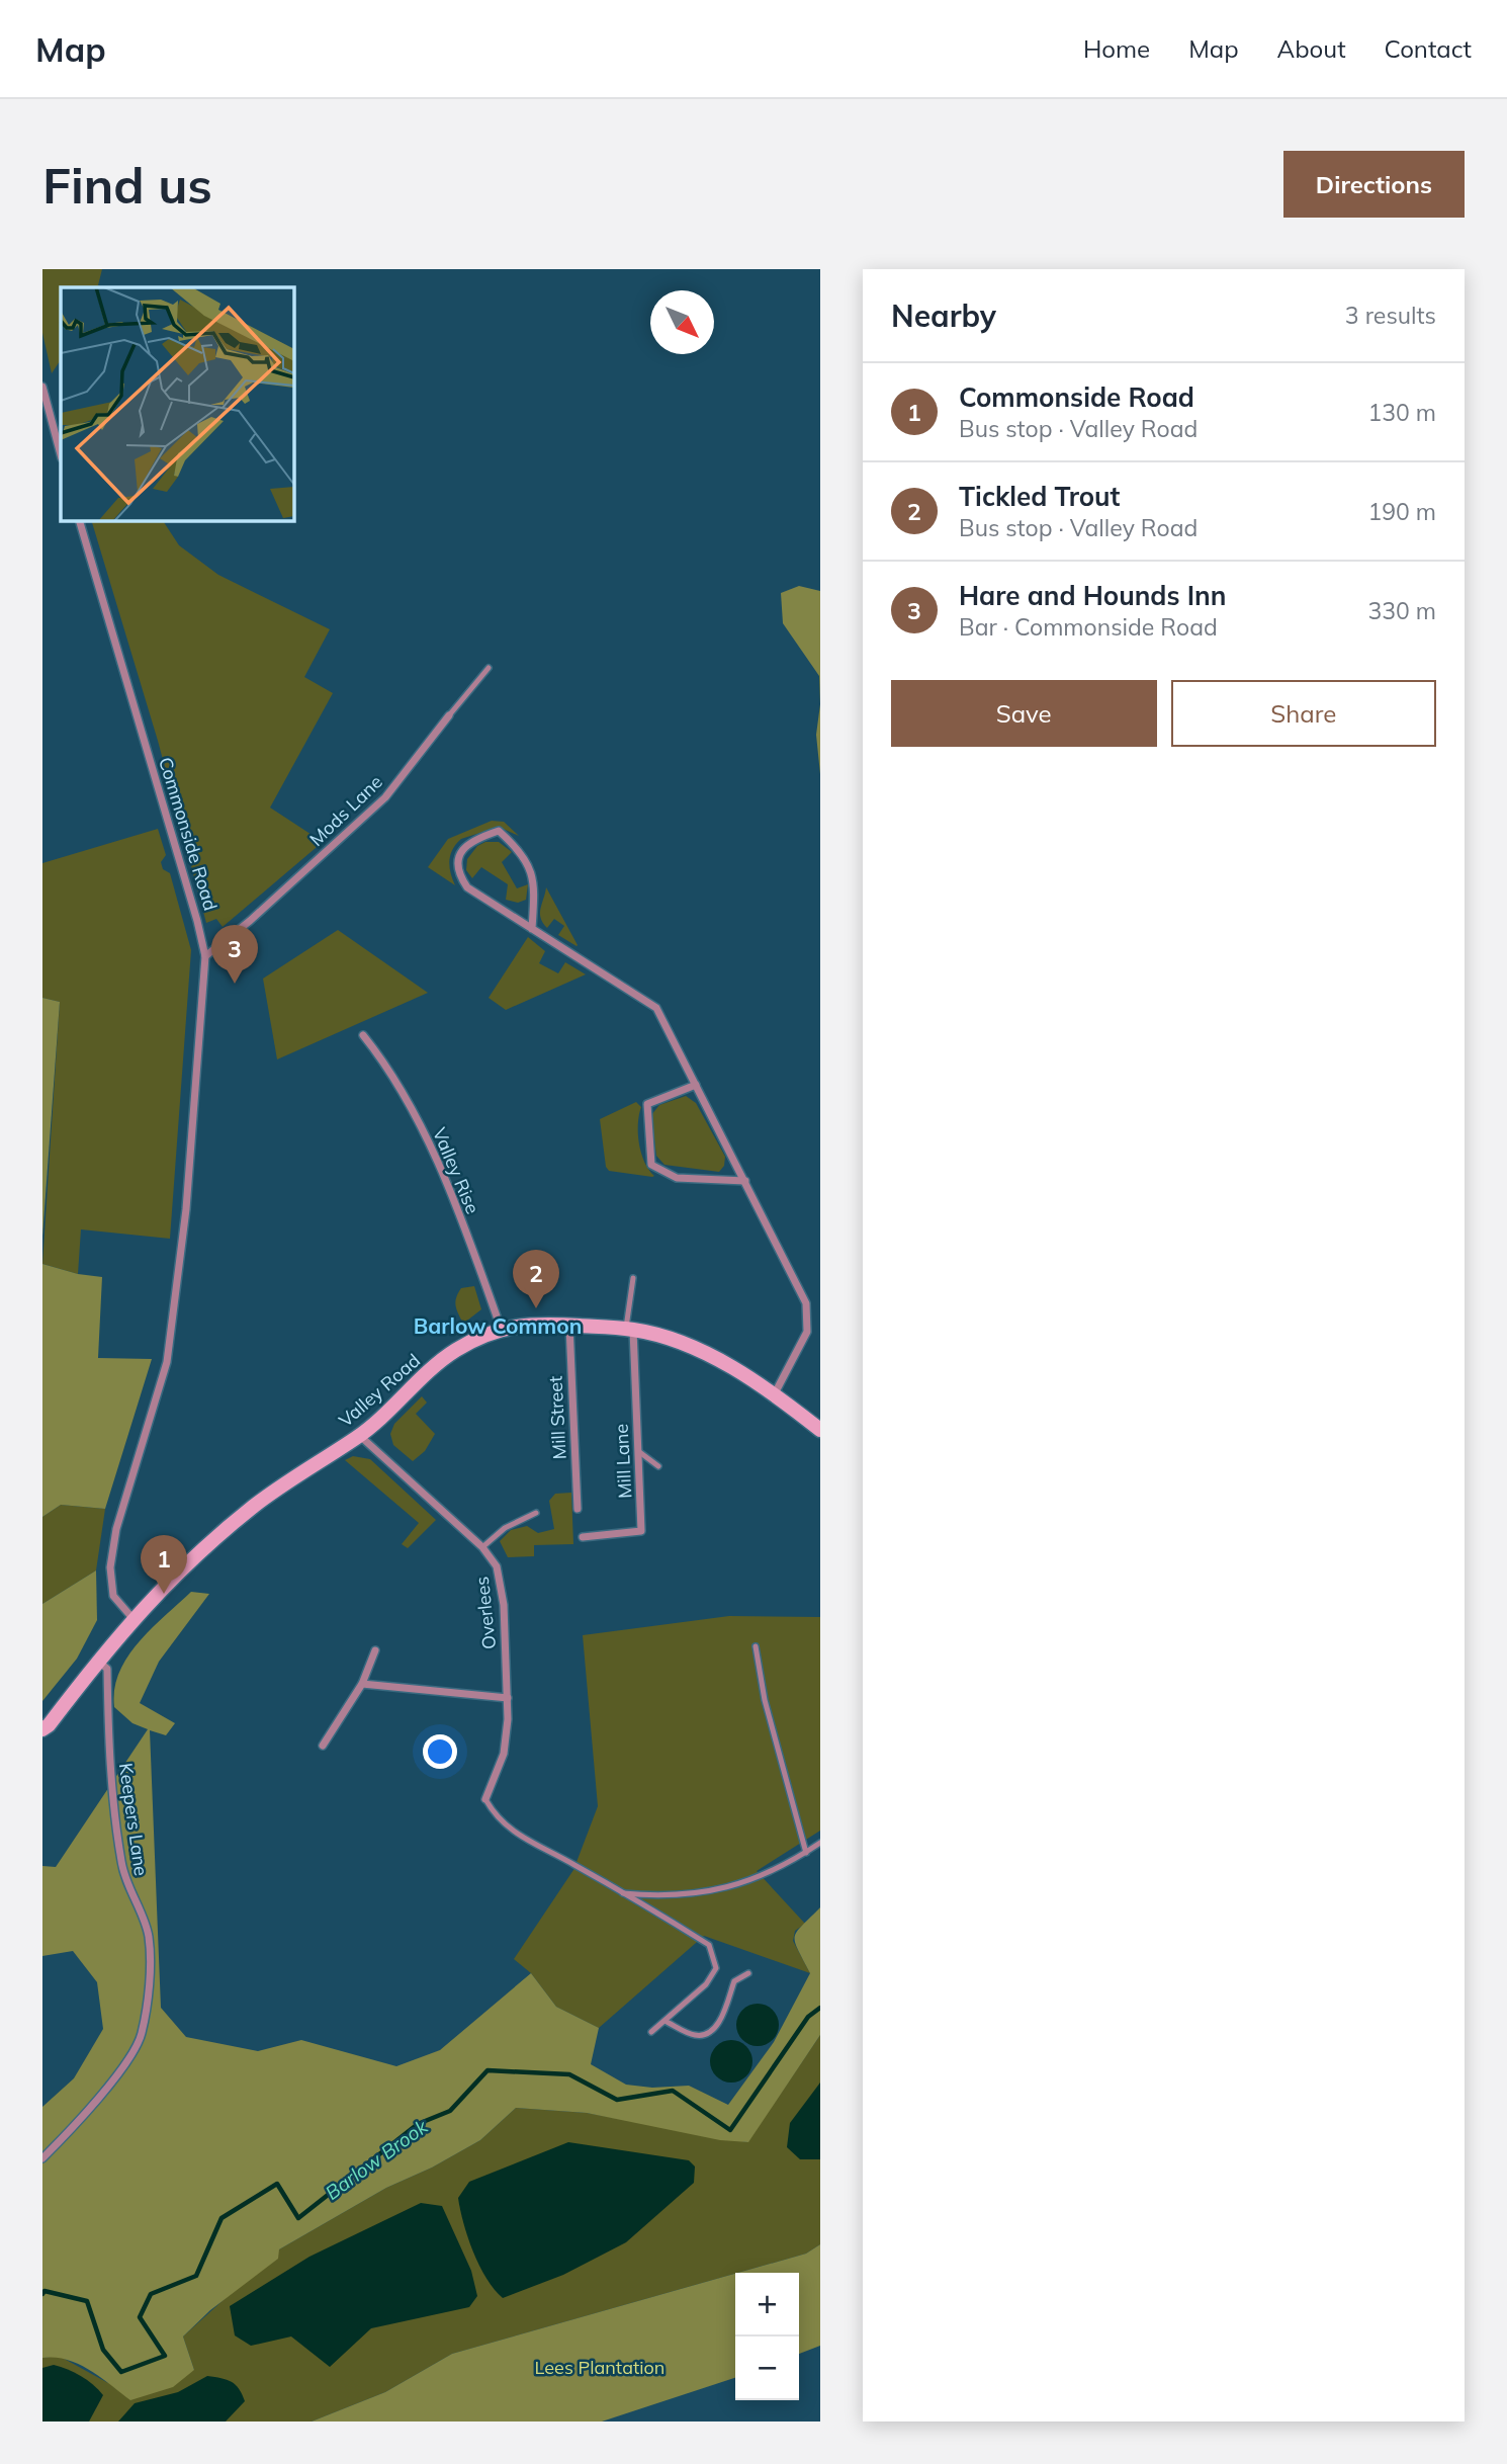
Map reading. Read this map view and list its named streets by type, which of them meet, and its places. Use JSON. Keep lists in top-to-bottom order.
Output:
{
  "streets": {
    "main road": ["Valley Road"],
    "street": [
      "Mods Lane",
      "Commonside Road",
      "Valley Rise",
      "Mill Street",
      "Mill Lane",
      "Overlees",
      "Keepers Lane"
    ]
  },
  "crossings": [
    ["Mods Lane", "Commonside Road"],
    ["Commonside Road", "Valley Road"],
    ["Valley Rise", "Valley Road"],
    ["Valley Road", "Mill Street"],
    ["Valley Road", "Mill Lane"],
    ["Valley Road", "Overlees"],
    ["Valley Road", "Keepers Lane"]
  ],
  "districts": ["Barlow Common"],
  "water": ["Barlow Brook"],
  "parks": ["Lees Plantation"],
  "north": "bottom right",
  "page": {
    "header": "Map",
    "nav": [
      "Home",
      "Map",
      "About",
      "Contact"
    ],
    "buttons": [
      "Directions",
      ["Save", "Share"]
    ],
    "title": "Find us",
    "heading": ["Nearby", "3 results"],
    "list": [
      {
        "mark": "1",
        "name": "Commonside Road",
        "note": "Bus stop · Valley Road",
        "value": "130 m"
      },
      {
        "mark": "2",
        "name": "Tickled Trout",
        "note": "Bus stop · Valley Road",
        "value": "190 m"
      },
      {
        "mark": "3",
        "name": "Hare and Hounds Inn",
        "note": "Bar · Commonside Road",
        "value": "330 m"
      }
    ],
    "pins": ["3", "2", "1"],
    "map_buttons": ["+", "−"]
  }
}
